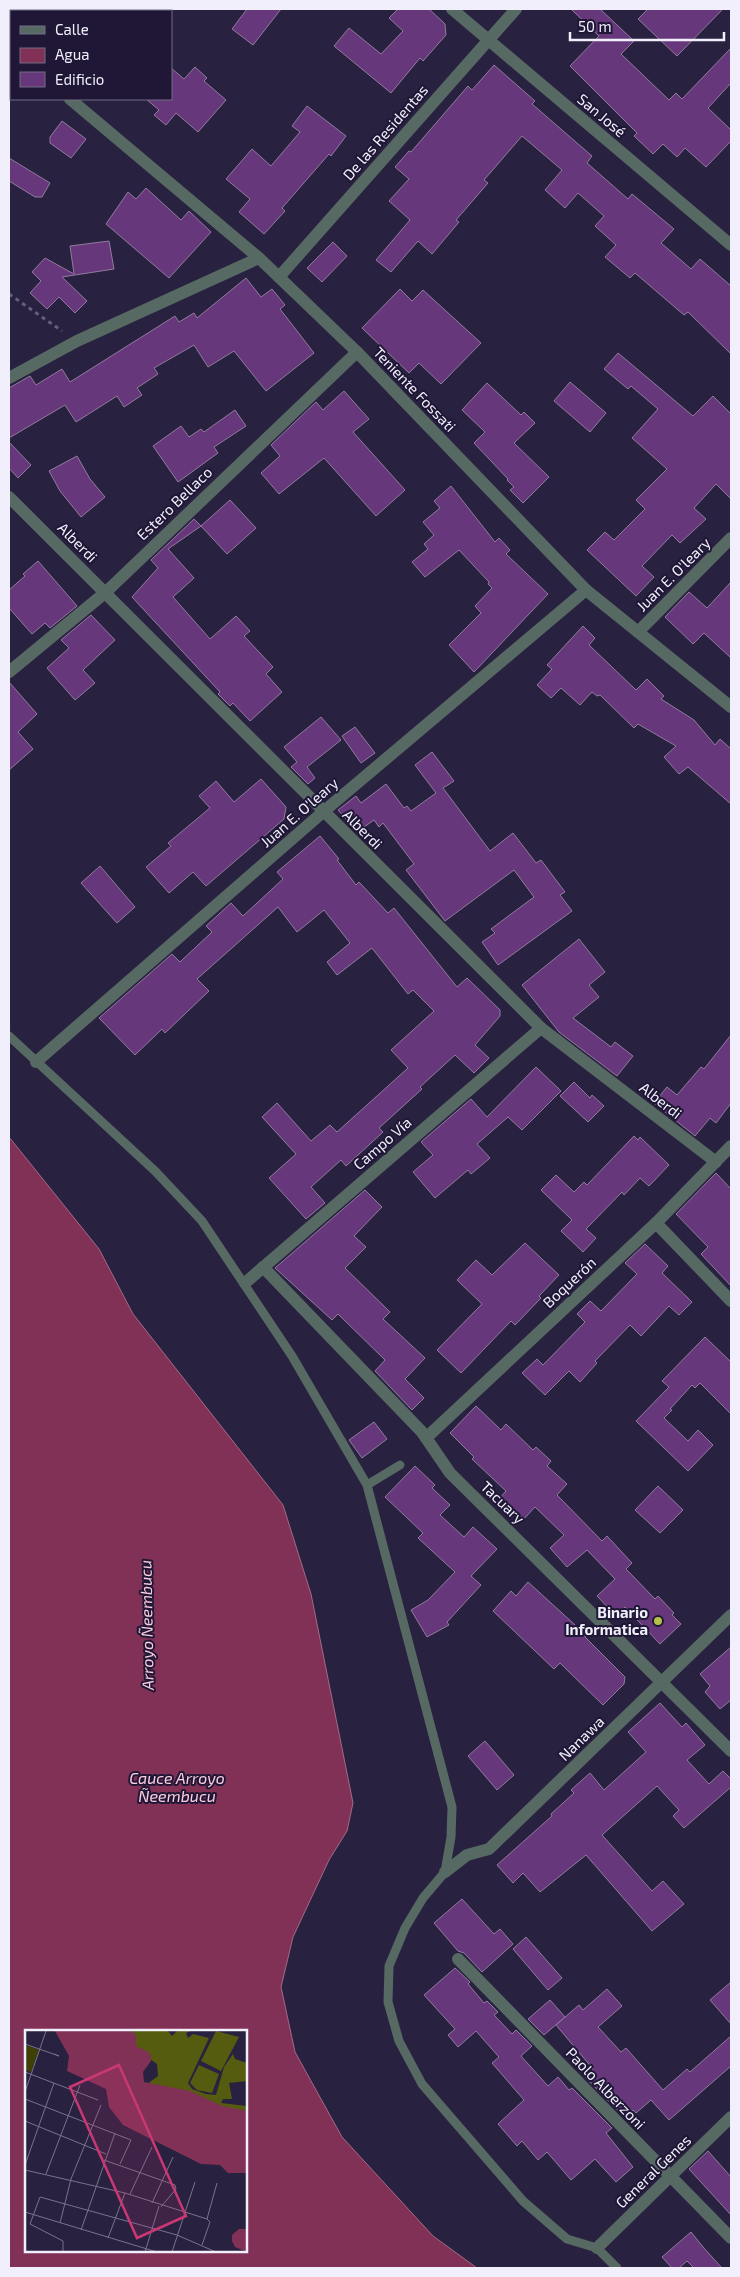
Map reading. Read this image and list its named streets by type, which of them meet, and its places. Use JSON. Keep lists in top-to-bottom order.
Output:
{
  "streets": {
    "street": [
      "San José",
      "De las Residentas",
      "Teniente Fossati",
      "Estero Bellaco",
      "Alberdi",
      "Juan E. O'leary",
      "Campo Vía",
      "Boquerón",
      "Tacuary",
      "Nanawa",
      "Paolo Alberzoni",
      "General Genes"
    ]
  },
  "crossings": [
    ["San José", "De las Residentas"],
    ["De las Residentas", "Teniente Fossati"],
    ["Teniente Fossati", "Estero Bellaco"],
    ["Teniente Fossati", "Juan E. O'leary"],
    ["Estero Bellaco", "Alberdi"],
    ["Alberdi", "Juan E. O'leary"],
    ["Alberdi", "Campo Vía"],
    ["Alberdi", "Boquerón"],
    ["Campo Vía", "Tacuary"],
    ["Boquerón", "Tacuary"],
    ["Tacuary", "Nanawa"],
    ["Paolo Alberzoni", "General Genes"]
  ],
  "water": ["Arroyo Ñeembucu", "Cauce Arroyo Ñeembucu"],
  "places": ["Binario Informatica"],
  "legend": ["Calle", "Agua", "Edificio"],
  "scale_bar": "50 m"
}
